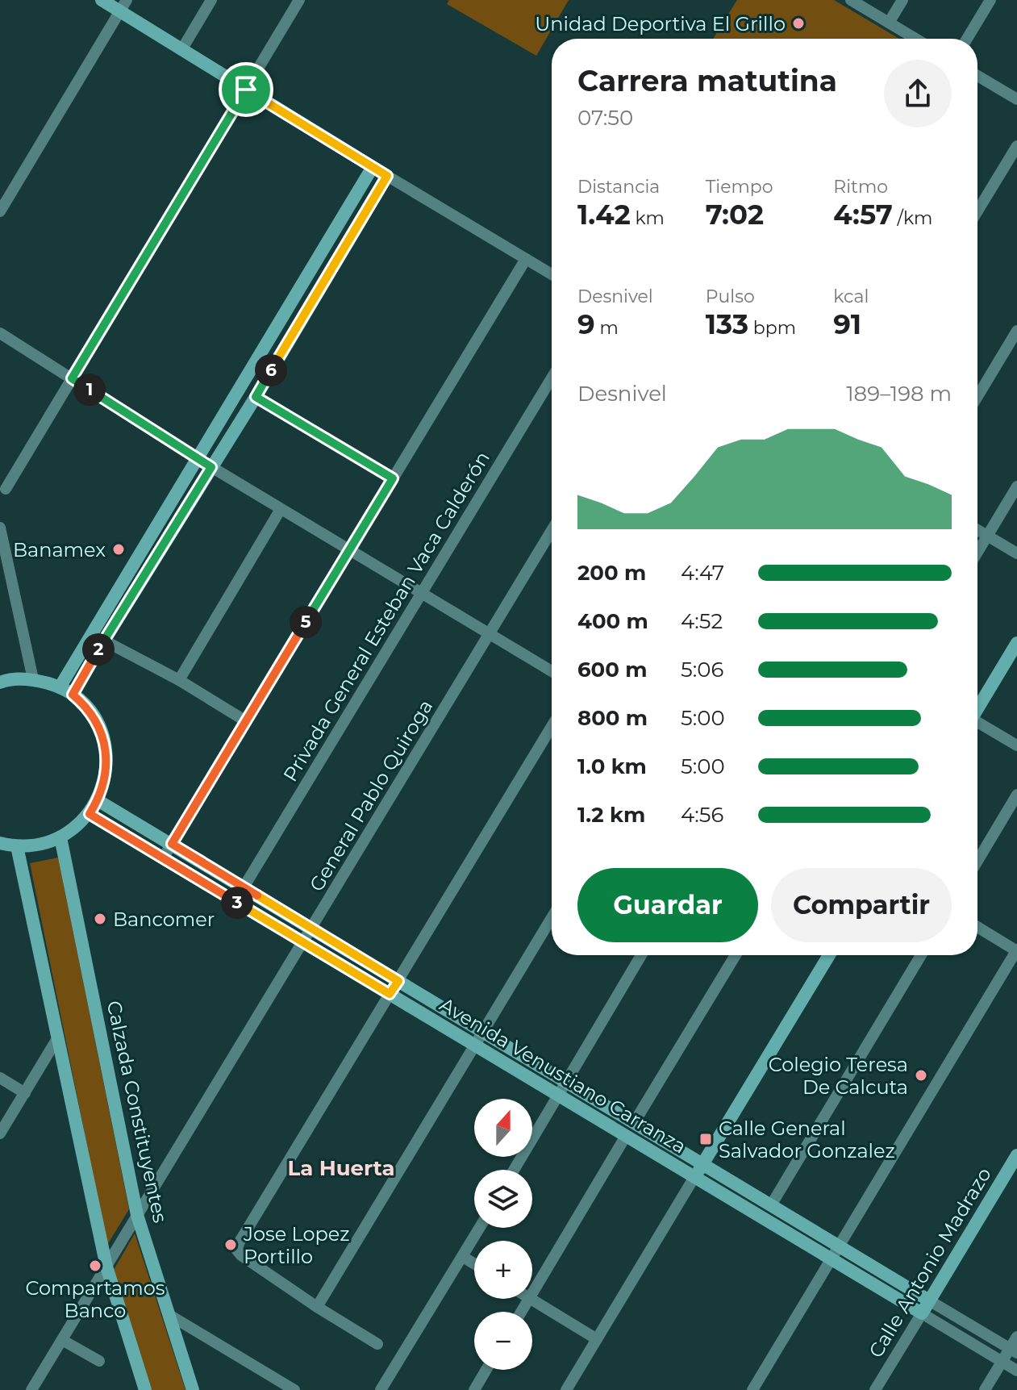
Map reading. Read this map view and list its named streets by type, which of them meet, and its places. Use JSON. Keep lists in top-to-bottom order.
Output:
{
  "streets": {
    "street": [
      "Privada General Esteban Vaca Calderón",
      "General Pablo Quiroga",
      "Avenida Venustiano Carranza",
      "Calzada Constituyentes",
      "Calle Antonio Madrazo"
    ]
  },
  "crossings": [
    ["Privada General Esteban Vaca Calderón", "Avenida Venustiano Carranza"],
    ["General Pablo Quiroga", "Avenida Venustiano Carranza"],
    ["General Pablo Quiroga", "Calzada Constituyentes"],
    ["Avenida Venustiano Carranza", "Calle Antonio Madrazo"]
  ],
  "districts": ["La Huerta"],
  "places": {
    "other": [
      "Unidad Deportiva El Grillo",
      "Banamex",
      "Bancomer",
      "Colegio Teresa De Calcuta",
      "Jose Lopez Portillo",
      "Compartamos Banco"
    ],
    "transit": ["Calle General Salvador Gonzalez"]
  },
  "north": "top",
  "page": {
    "heading": ["Carrera matutina", "07:50"],
    "stats": [
      ["Distancia", "1.42 km"],
      ["Tiempo", "7:02"],
      ["Ritmo", "4:57 /km"],
      ["Desnivel", "9 m"],
      ["Pulso", "133 bpm"],
      ["kcal", "91"]
    ],
    "pins": [
      "6",
      "1",
      "5",
      "2",
      "3"
    ],
    "chart": ["Desnivel", "189–198 m"],
    "list": [
      {
        "name": "200 m",
        "note": "4:47"
      },
      {
        "name": "400 m",
        "note": "4:52"
      },
      {
        "name": "600 m",
        "note": "5:06"
      },
      {
        "name": "800 m",
        "note": "5:00"
      },
      {
        "name": "1.0 km",
        "note": "5:00"
      },
      {
        "name": "1.2 km",
        "note": "4:56"
      }
    ],
    "buttons": ["Guardar", "Compartir"],
    "map_buttons": ["+", "−"]
  }
}
